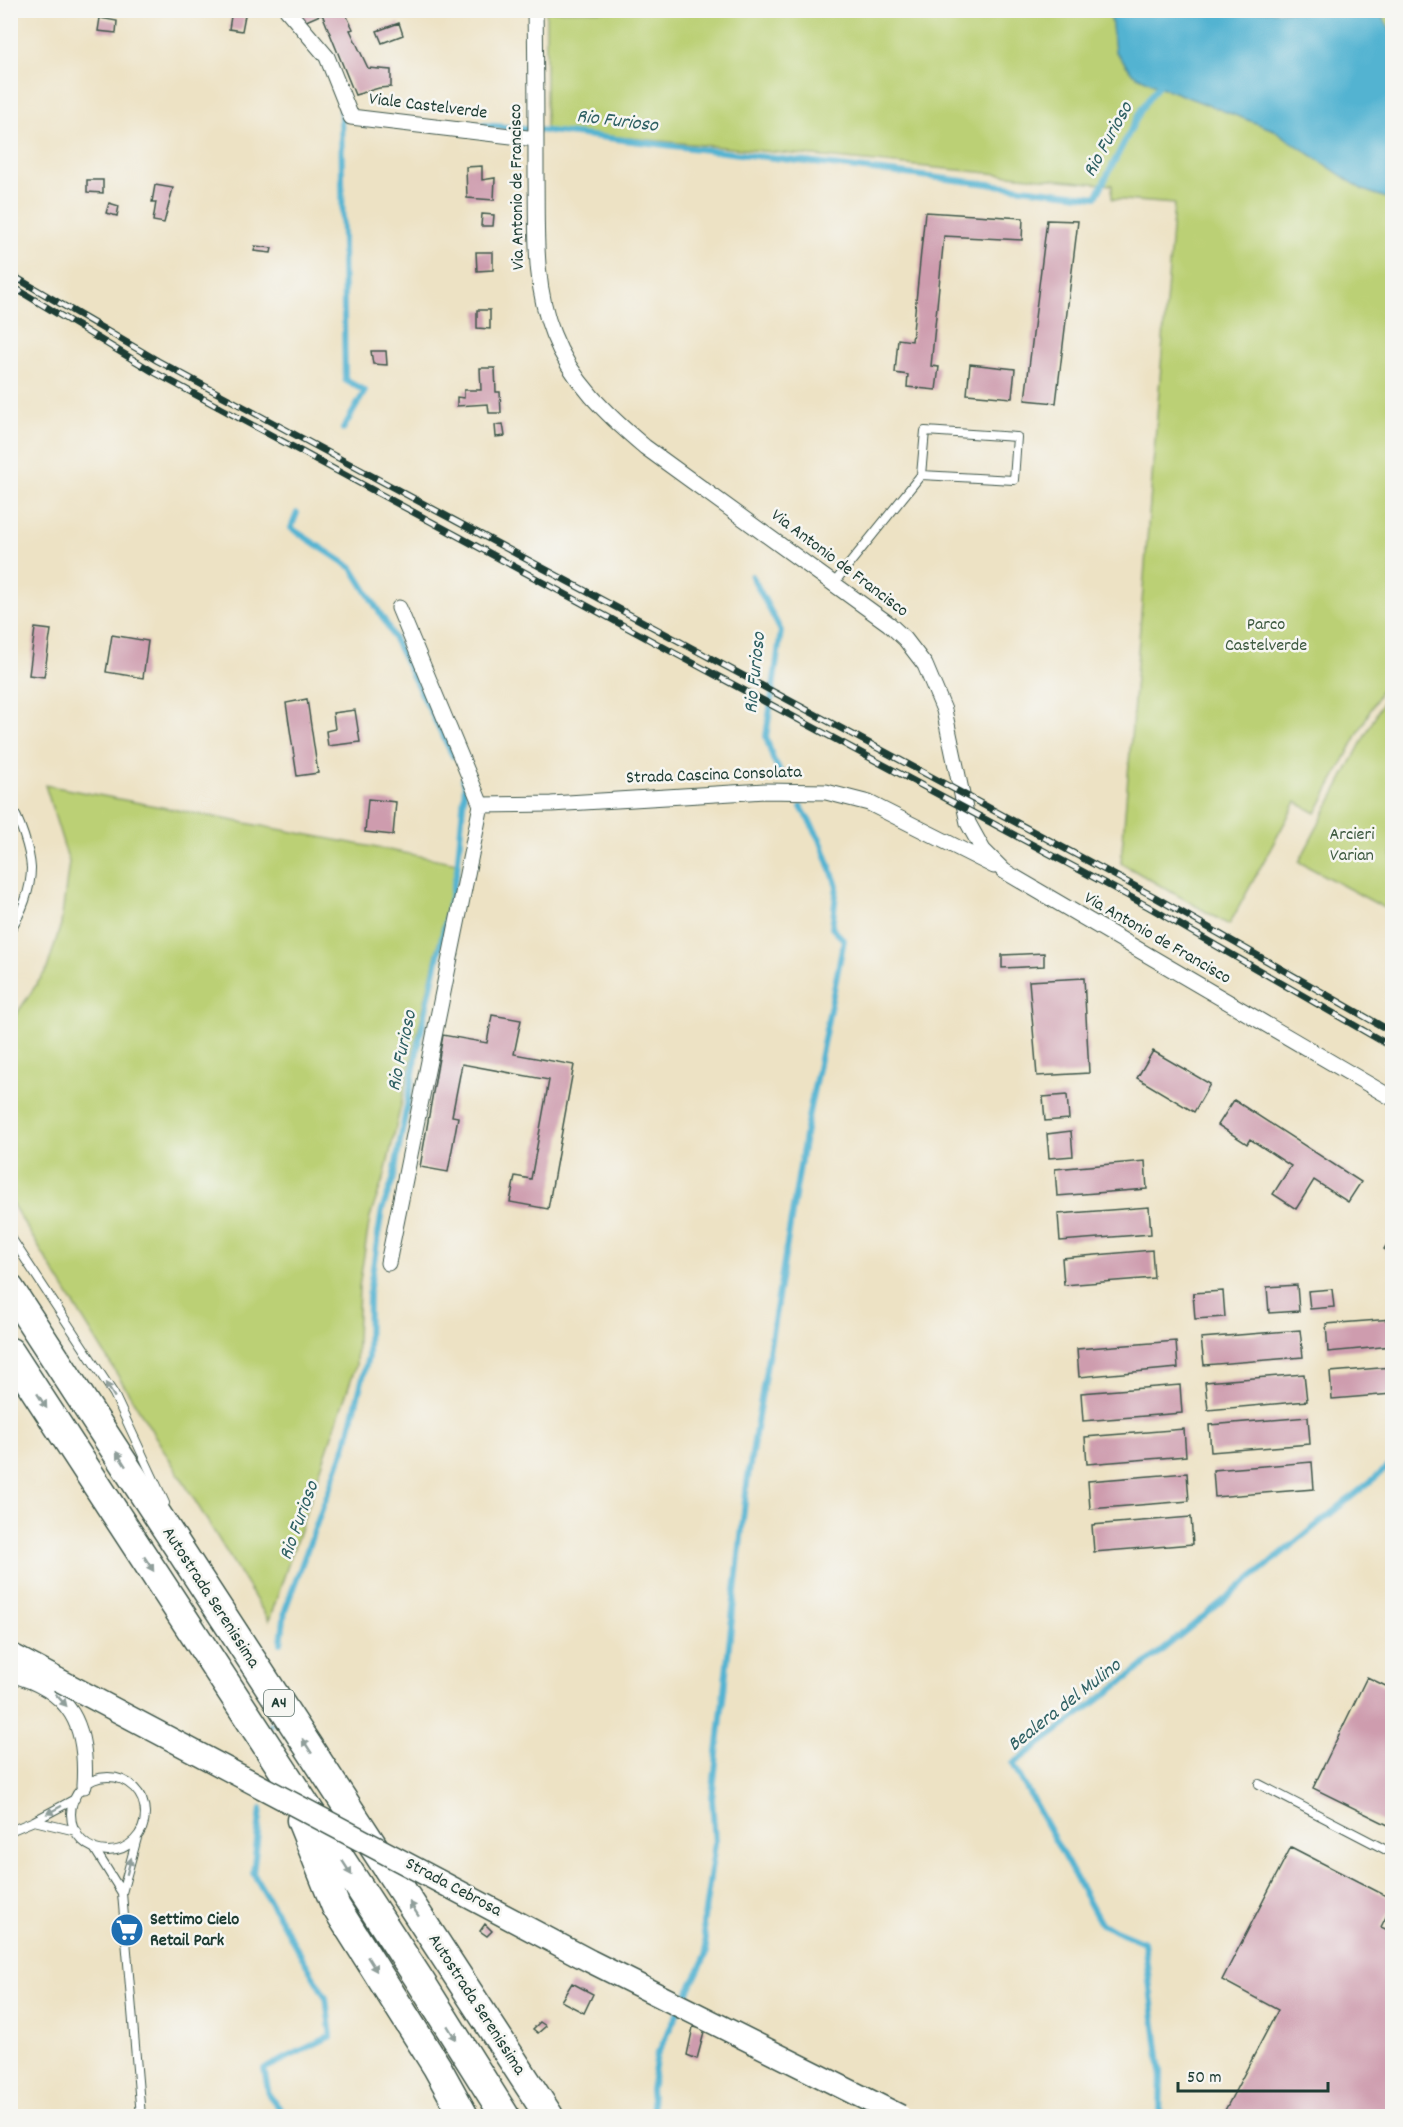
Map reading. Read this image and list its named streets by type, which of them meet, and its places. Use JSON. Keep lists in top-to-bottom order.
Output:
{
  "streets": {
    "highway": ["Autostrada Serenissima", "A4"],
    "main road": ["Strada Cebrosa"],
    "street": ["Viale Castelverde", "Via Antonio de Francisco", "Strada Cascina Consolata"]
  },
  "crossings": [
    ["Viale Castelverde", "Via Antonio de Francisco"],
    ["Via Antonio de Francisco", "Strada Cascina Consolata"]
  ],
  "water": ["Rio Furioso", "Bealera del Mulino"],
  "parks": ["Parco Castelverde", "Arcieri Varian"],
  "places": {
    "supermarket": ["Settimo Cielo Retail Park"]
  },
  "scale_bar": "50 m"
}
